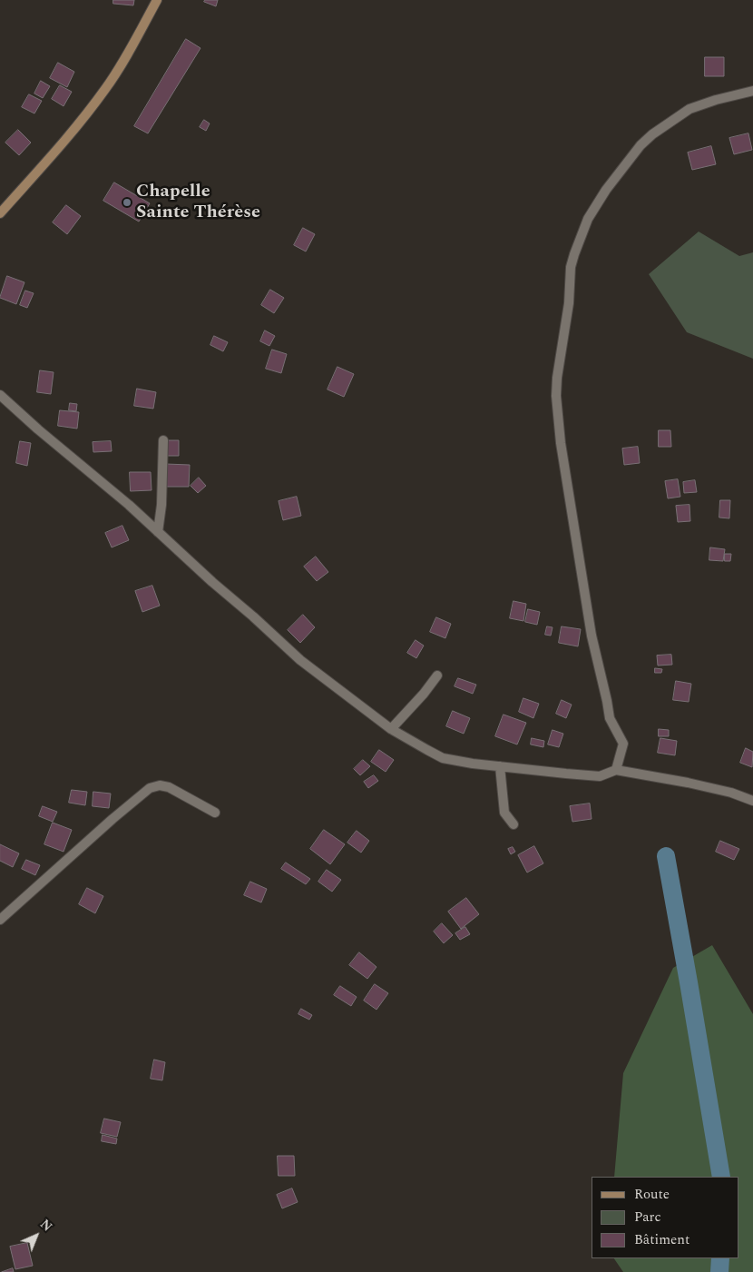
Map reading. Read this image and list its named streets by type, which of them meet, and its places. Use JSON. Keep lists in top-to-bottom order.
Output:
{
  "places": ["Chapelle Sainte Thérèse"],
  "legend": ["Route", "Parc", "Bâtiment"],
  "north": "top right"
}
